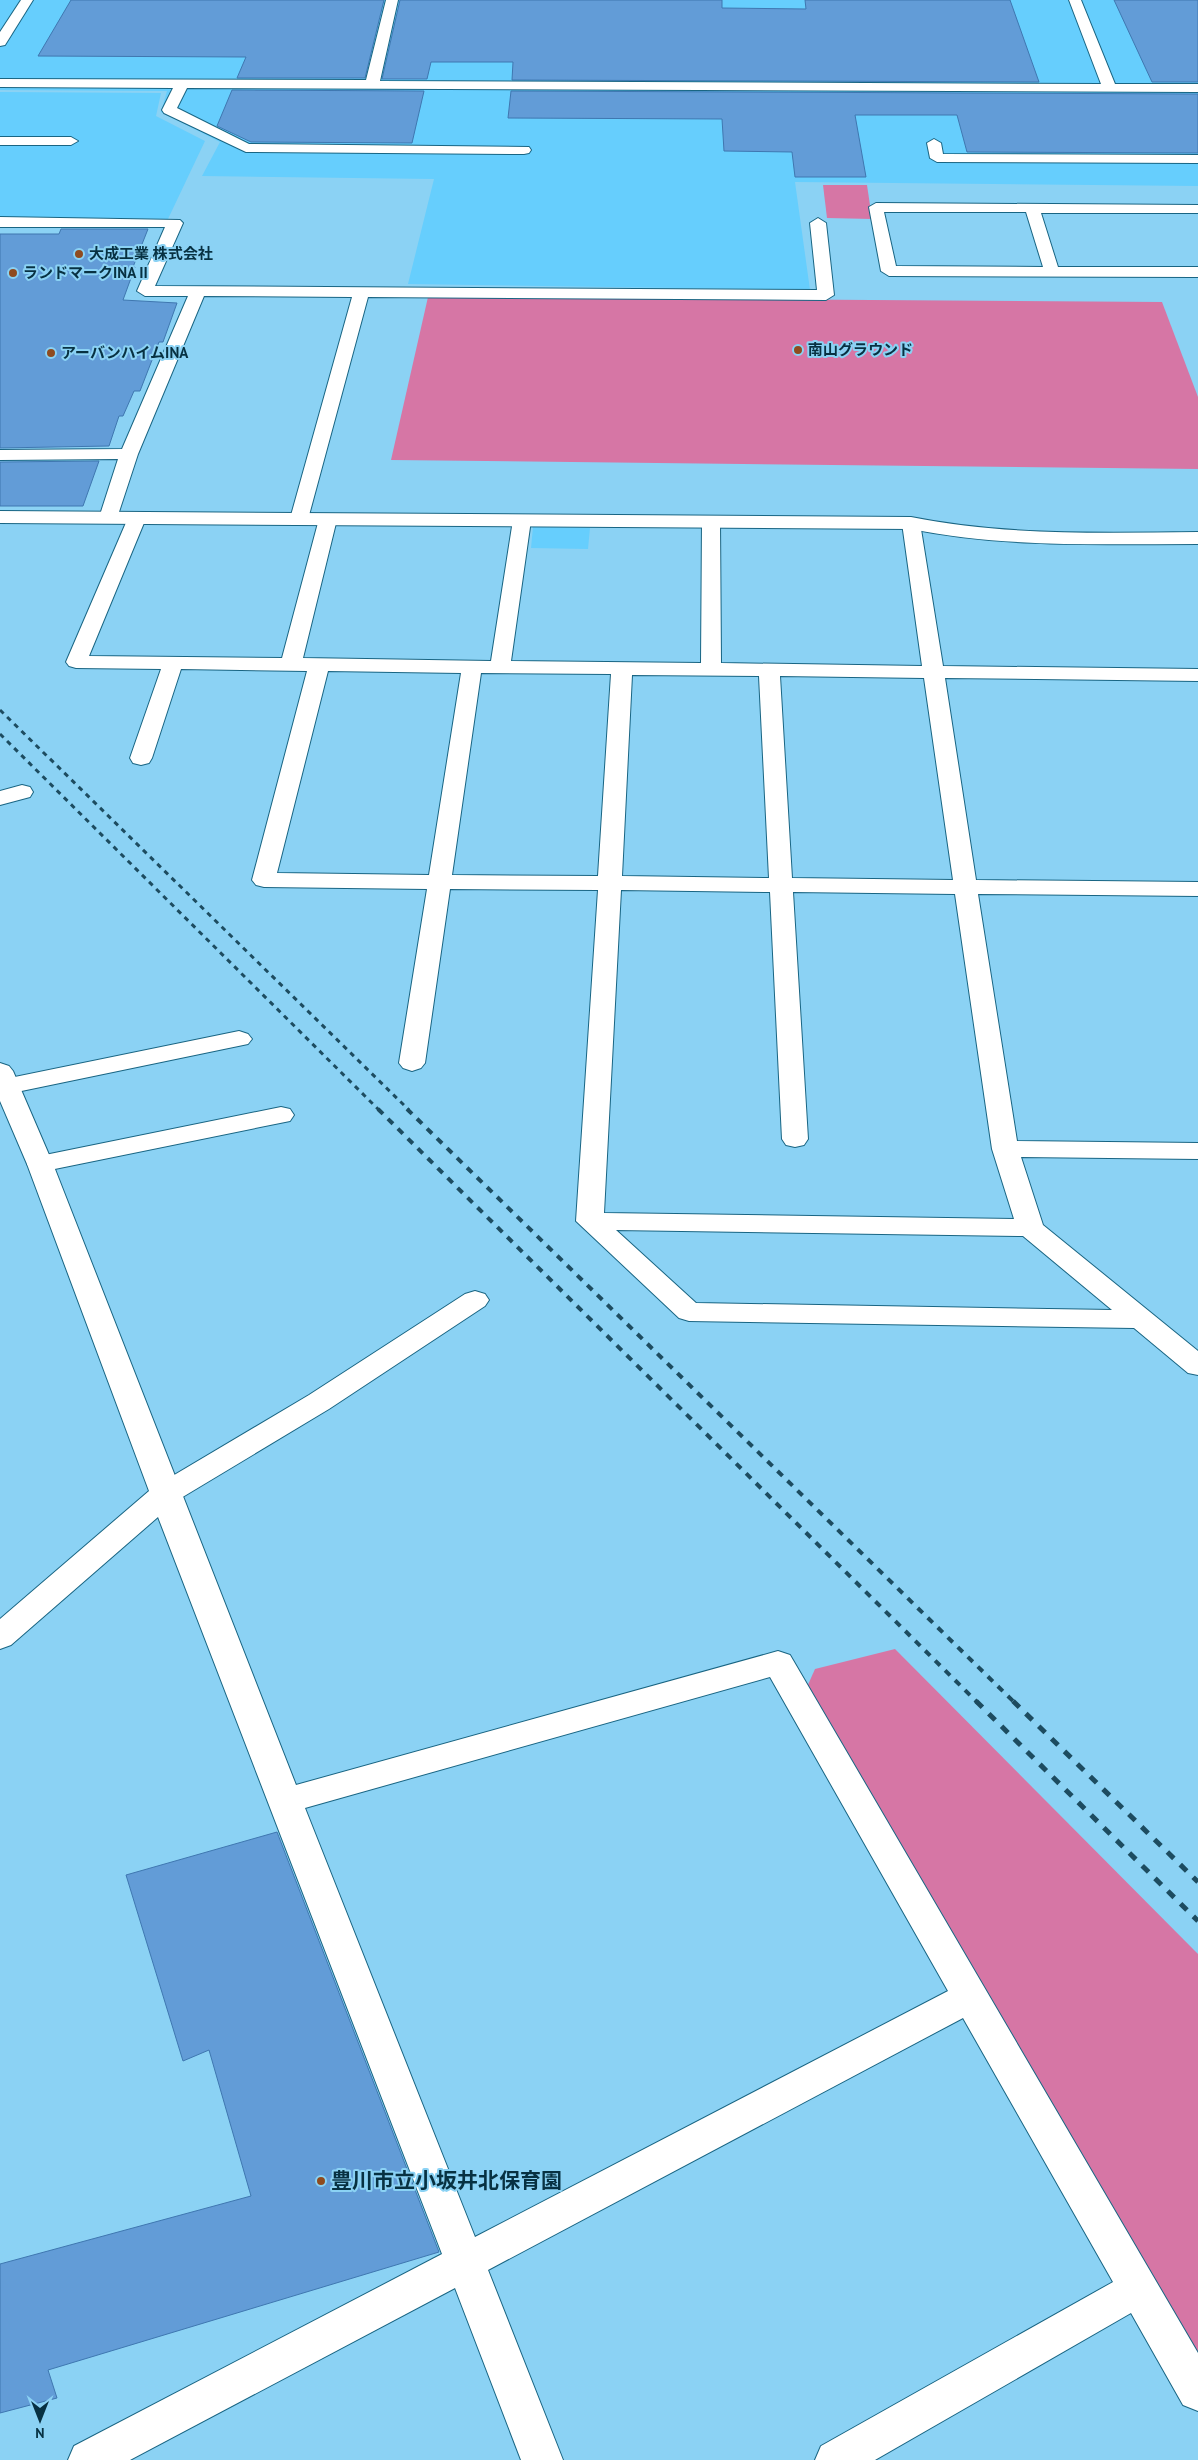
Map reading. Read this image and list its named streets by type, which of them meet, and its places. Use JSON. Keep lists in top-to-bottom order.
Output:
{
  "places": [
    "大成工業 株式会社",
    "ランドマークINA II",
    "南山グラウンド",
    "アーバンハイムINA",
    "豊川市立小坂井北保育園"
  ],
  "north": "bottom"
}
